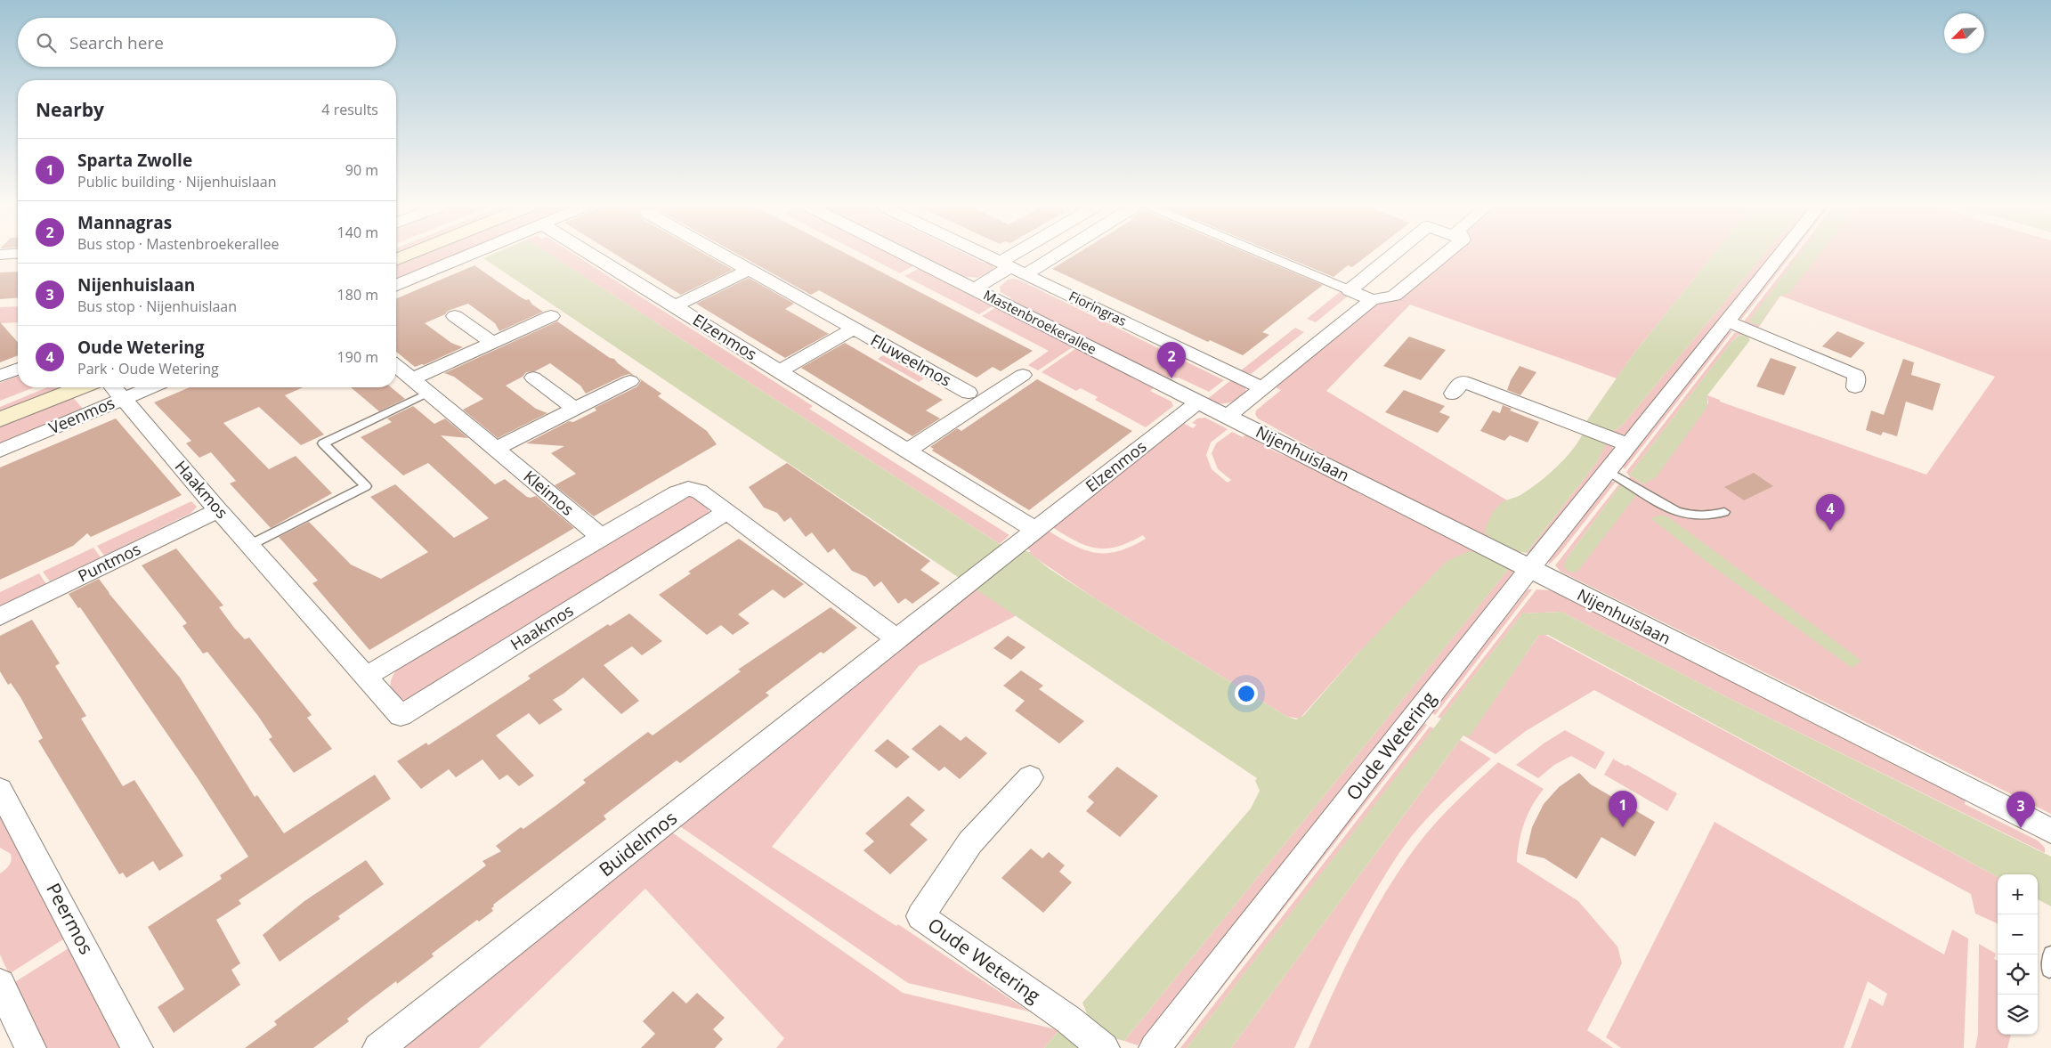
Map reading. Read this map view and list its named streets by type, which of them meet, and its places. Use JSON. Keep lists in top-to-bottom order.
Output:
{
  "streets": {
    "street": [
      "Fioringras",
      "Mastenbroekerallee",
      "Elzenmos",
      "Fluweelmos",
      "Veenmos",
      "Nijenhuislaan",
      "Haakmos",
      "Kleimos",
      "Puntmos",
      "Oude Wetering",
      "Buidelmos",
      "Peermos"
    ]
  },
  "crossings": [
    ["Mastenbroekerallee", "Elzenmos"],
    ["Mastenbroekerallee", "Nijenhuislaan"],
    ["Elzenmos", "Fluweelmos"],
    ["Elzenmos", "Nijenhuislaan"],
    ["Elzenmos", "Buidelmos"],
    ["Veenmos", "Haakmos"],
    ["Nijenhuislaan", "Oude Wetering"],
    ["Haakmos", "Puntmos"]
  ],
  "north": "bottom left",
  "page": {
    "search": "Search here",
    "heading": ["Nearby", "4 results"],
    "list": [
      {
        "mark": "1",
        "name": "Sparta Zwolle",
        "note": "Public building · Nijenhuislaan",
        "value": "90 m"
      },
      {
        "mark": "2",
        "name": "Mannagras",
        "note": "Bus stop · Mastenbroekerallee",
        "value": "140 m"
      },
      {
        "mark": "3",
        "name": "Nijenhuislaan",
        "note": "Bus stop · Nijenhuislaan",
        "value": "180 m"
      },
      {
        "mark": "4",
        "name": "Oude Wetering",
        "note": "Park · Oude Wetering",
        "value": "190 m"
      }
    ],
    "pins": [
      "2",
      "4",
      "1",
      "3"
    ],
    "map_buttons": ["+", "−"]
  }
}
